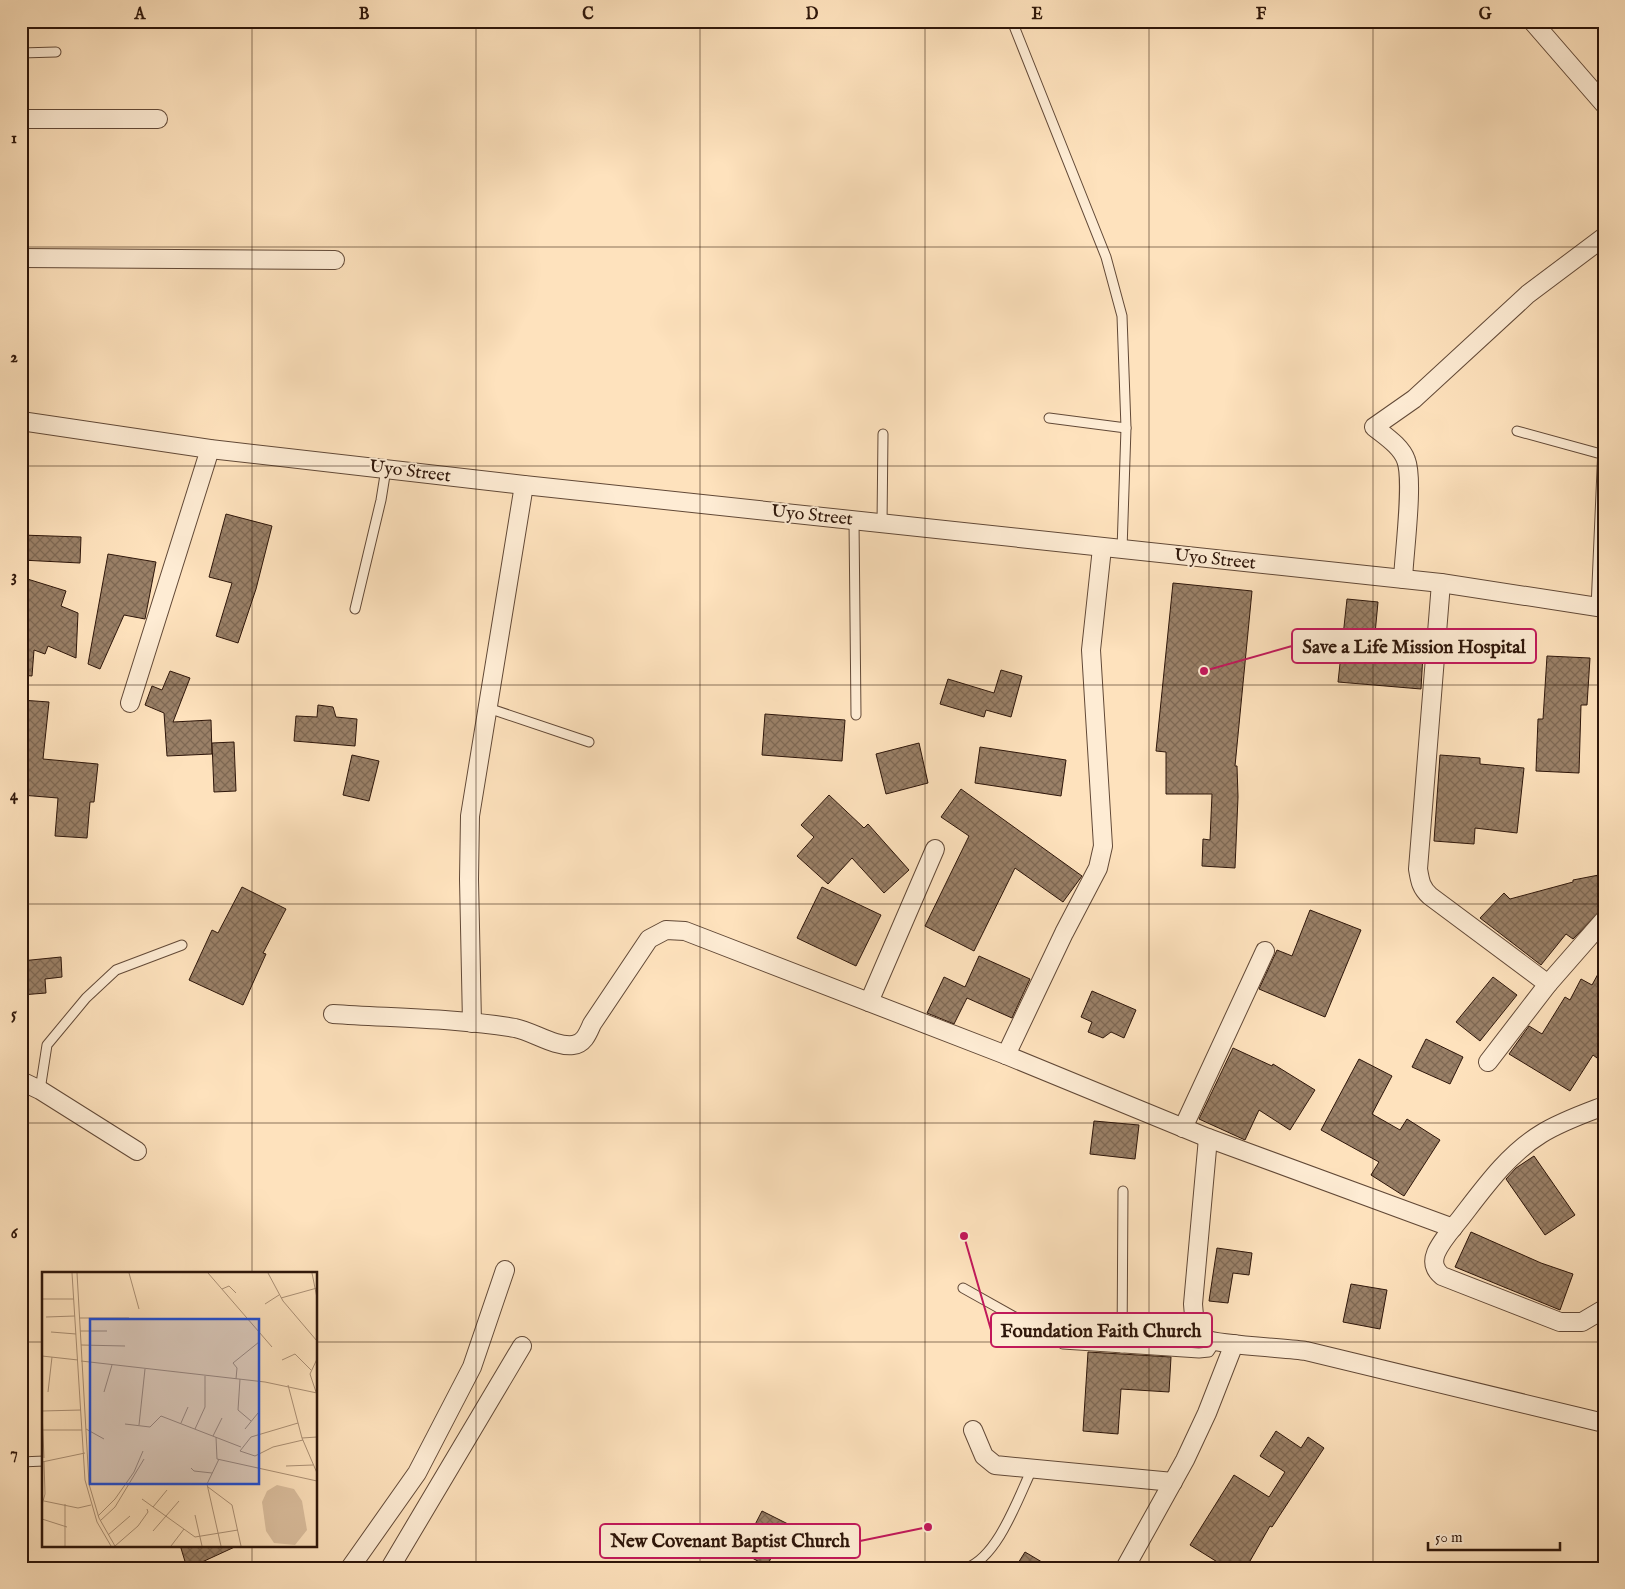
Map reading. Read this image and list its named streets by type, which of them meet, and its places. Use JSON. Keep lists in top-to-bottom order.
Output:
{
  "streets": {
    "street": ["Uyo Street"]
  },
  "places": ["Save a Life Mission Hospital", "Foundation Faith Church", "New Covenant Baptist Church"],
  "scale_bar": "50 m",
  "grid": {
    "columns": [
      "A",
      "B",
      "C",
      "D",
      "E",
      "F",
      "G"
    ],
    "rows": [
      "1",
      "2",
      "3",
      "4",
      "5",
      "6",
      "7"
    ]
  }
}
